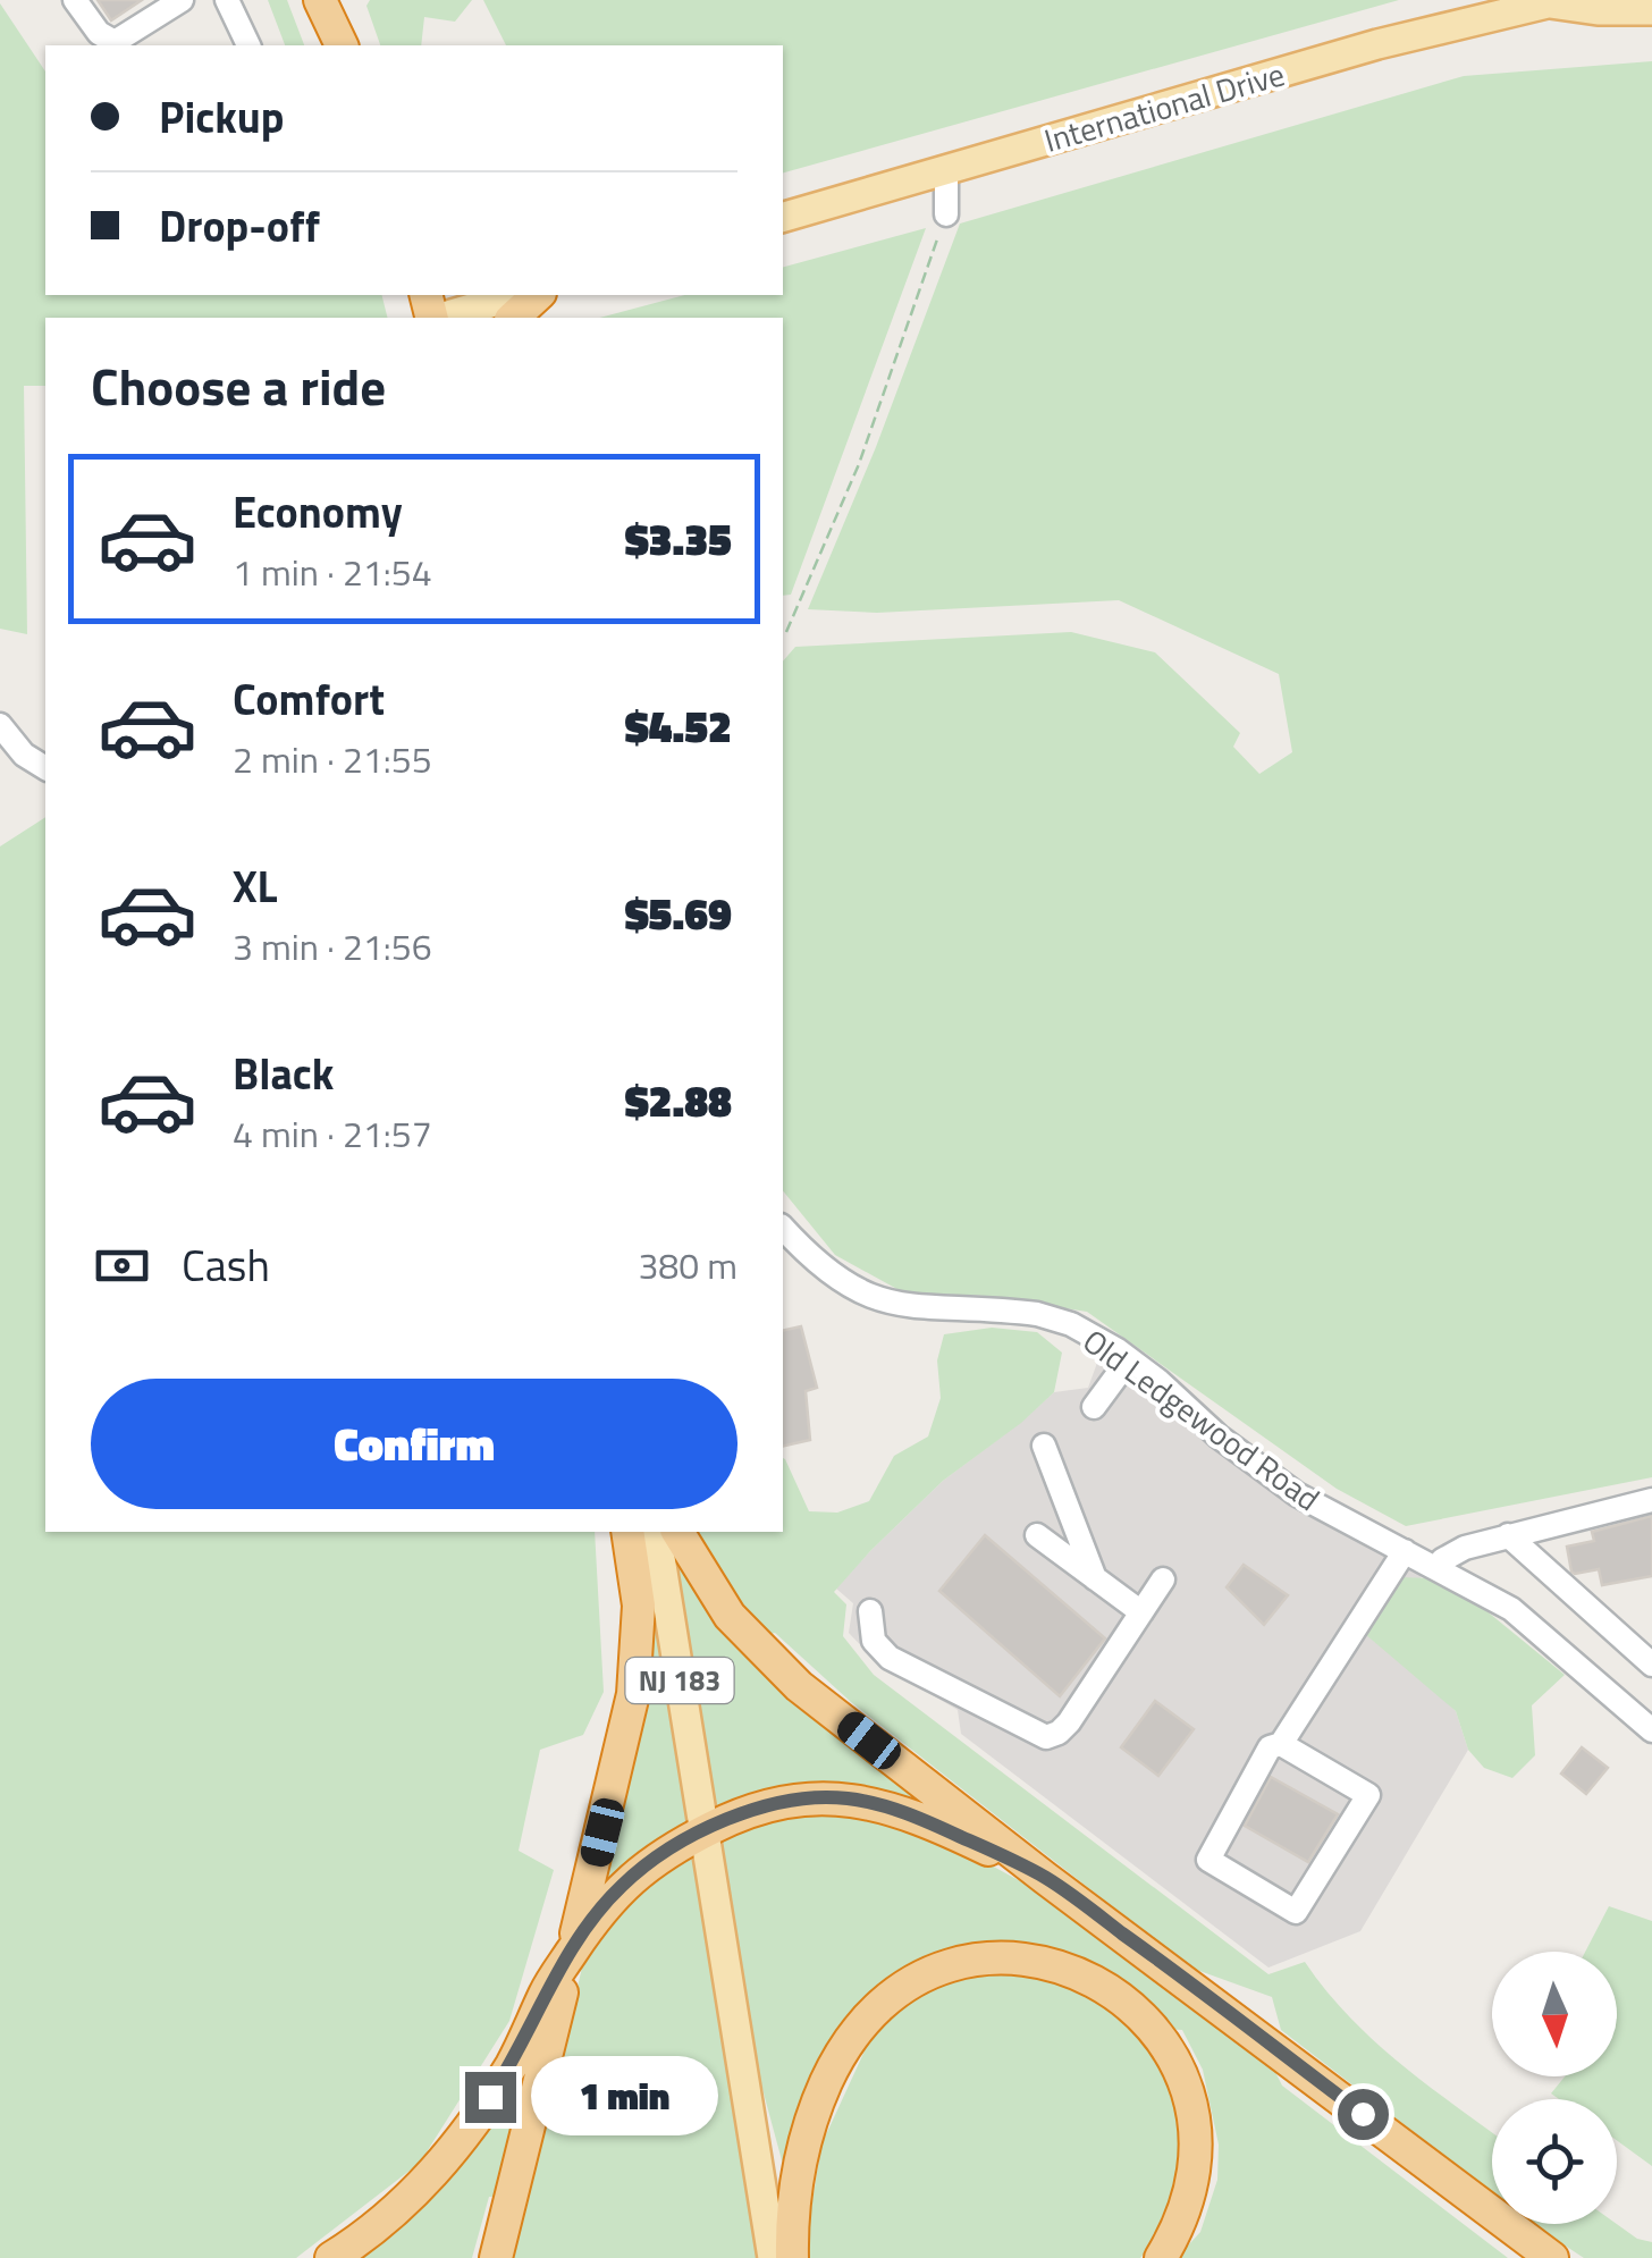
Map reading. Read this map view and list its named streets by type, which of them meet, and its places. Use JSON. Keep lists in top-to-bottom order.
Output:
{
  "streets": {
    "main road": ["International Drive", "NJ 183"],
    "street": ["Old Ledgewood Road"]
  },
  "north": "bottom",
  "page": {
    "banner": ["Pickup", "Drop-off"],
    "heading": "Choose a ride",
    "list": [
      {
        "name": "Economy",
        "note": "1 min · 21:54",
        "value": "$3.35"
      },
      {
        "name": "Comfort",
        "note": "2 min · 21:55",
        "value": "$4.52"
      },
      {
        "name": "XL",
        "note": "3 min · 21:56",
        "value": "$5.69"
      },
      {
        "name": "Black",
        "note": "4 min · 21:57",
        "value": "$2.88"
      }
    ],
    "pay": ["Cash", "380 m"],
    "buttons": "Confirm",
    "bubble": "1 min"
  }
}
